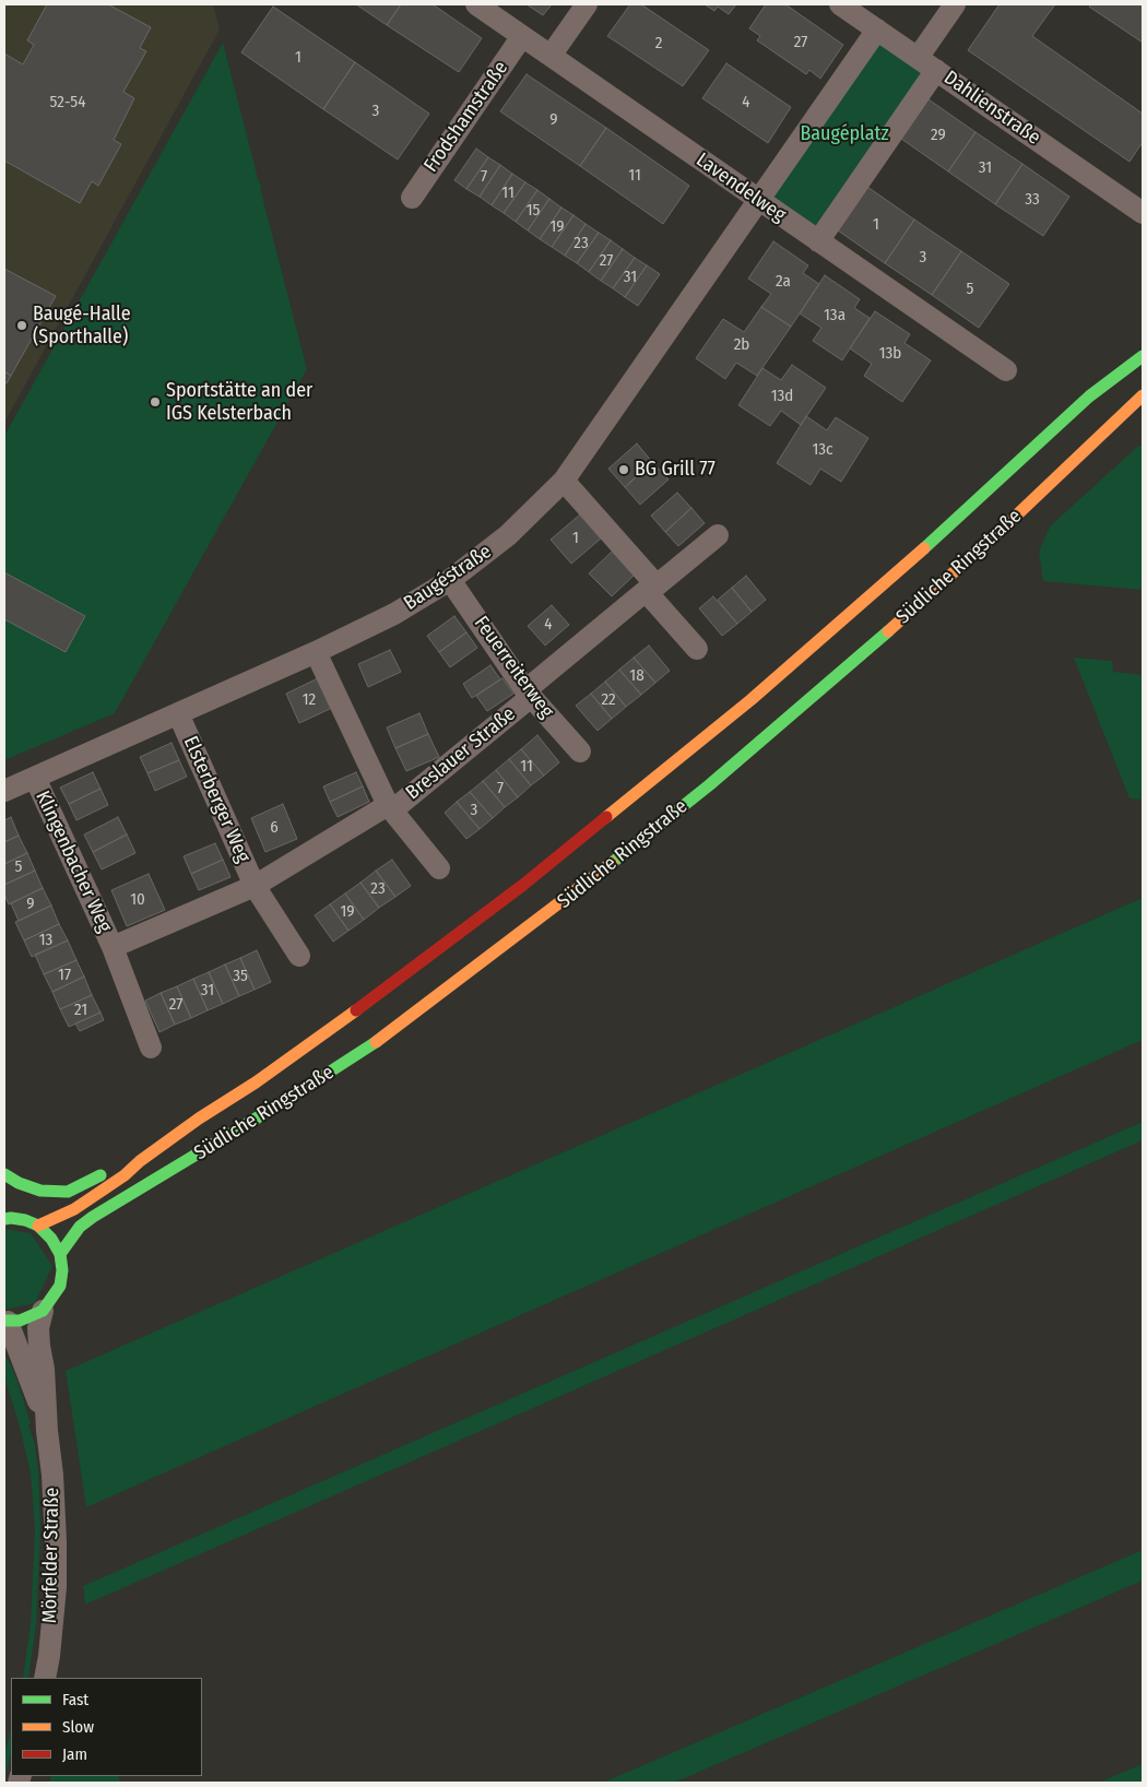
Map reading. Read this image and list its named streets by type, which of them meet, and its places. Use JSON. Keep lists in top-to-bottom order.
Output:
{
  "streets": {
    "main road": ["Südliche Ringstraße"],
    "street": [
      "Dahlienstraße",
      "Frodshamstraße",
      "Lavendelweg",
      "Baugéstraße",
      "Feuerreiterweg",
      "Breslauer Straße",
      "Elsterberger Weg",
      "Klingenbacher Weg",
      "Mörfelder Straße"
    ]
  },
  "crossings": [
    ["Frodshamstraße", "Lavendelweg"],
    ["Lavendelweg", "Baugéstraße"],
    ["Baugéstraße", "Feuerreiterweg"],
    ["Baugéstraße", "Elsterberger Weg"],
    ["Baugéstraße", "Klingenbacher Weg"],
    ["Feuerreiterweg", "Breslauer Straße"],
    ["Breslauer Straße", "Elsterberger Weg"],
    ["Elsterberger Weg", "Klingenbacher Weg"]
  ],
  "parks": ["Baugéplatz"],
  "places": ["Baugé-Halle (Sporthalle)", "Sportstätte an der IGS Kelsterbach", "BG Grill 77"],
  "house_numbers": [
    "27",
    "2",
    "1",
    "52-54",
    "4",
    "3",
    "9",
    "29",
    "31",
    "11",
    "7",
    "11",
    "33",
    "15",
    "1",
    "19",
    "23",
    "3",
    "27",
    "31",
    "2a",
    "5",
    "13a",
    "2b",
    "13b",
    "13d",
    "13c",
    "1",
    "4",
    "18",
    "12",
    "22",
    "11",
    "7",
    "3",
    "6",
    "5",
    "23",
    "10",
    "9",
    "19",
    "13",
    "17",
    "35",
    "31",
    "27",
    "21"
  ],
  "legend": ["Fast", "Slow", "Jam"]
}
